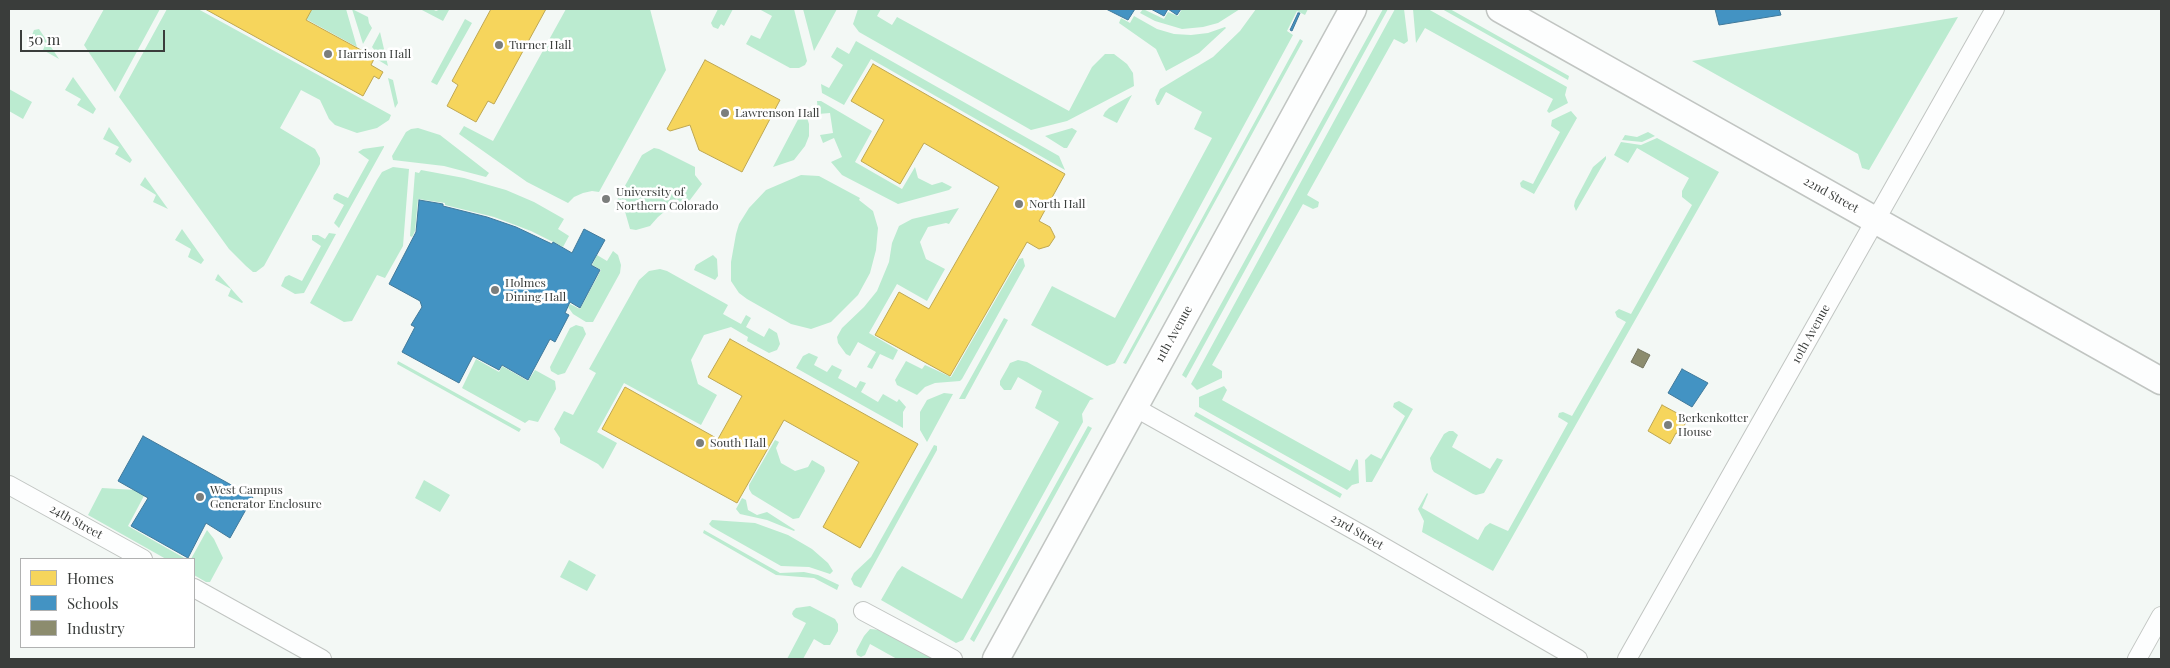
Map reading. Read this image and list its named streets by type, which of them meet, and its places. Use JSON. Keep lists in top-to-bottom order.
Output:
{
  "streets": {
    "street": [
      "22nd Street",
      "11th Avenue",
      "10th Avenue",
      "24th Street",
      "23rd Street"
    ]
  },
  "crossings": [
    ["22nd Street", "10th Avenue"],
    ["11th Avenue", "23rd Street"]
  ],
  "places": [
    "Turner Hall",
    "Harrison Hall",
    "Lawrenson Hall",
    "University of Northern Colorado",
    "North Hall",
    "Holmes Dining Hall",
    "Berkenkotter House",
    "South Hall",
    "West Campus Generator Enclosure"
  ],
  "legend": ["Homes", "Schools", "Industry"],
  "scale_bar": "50 m"
}
